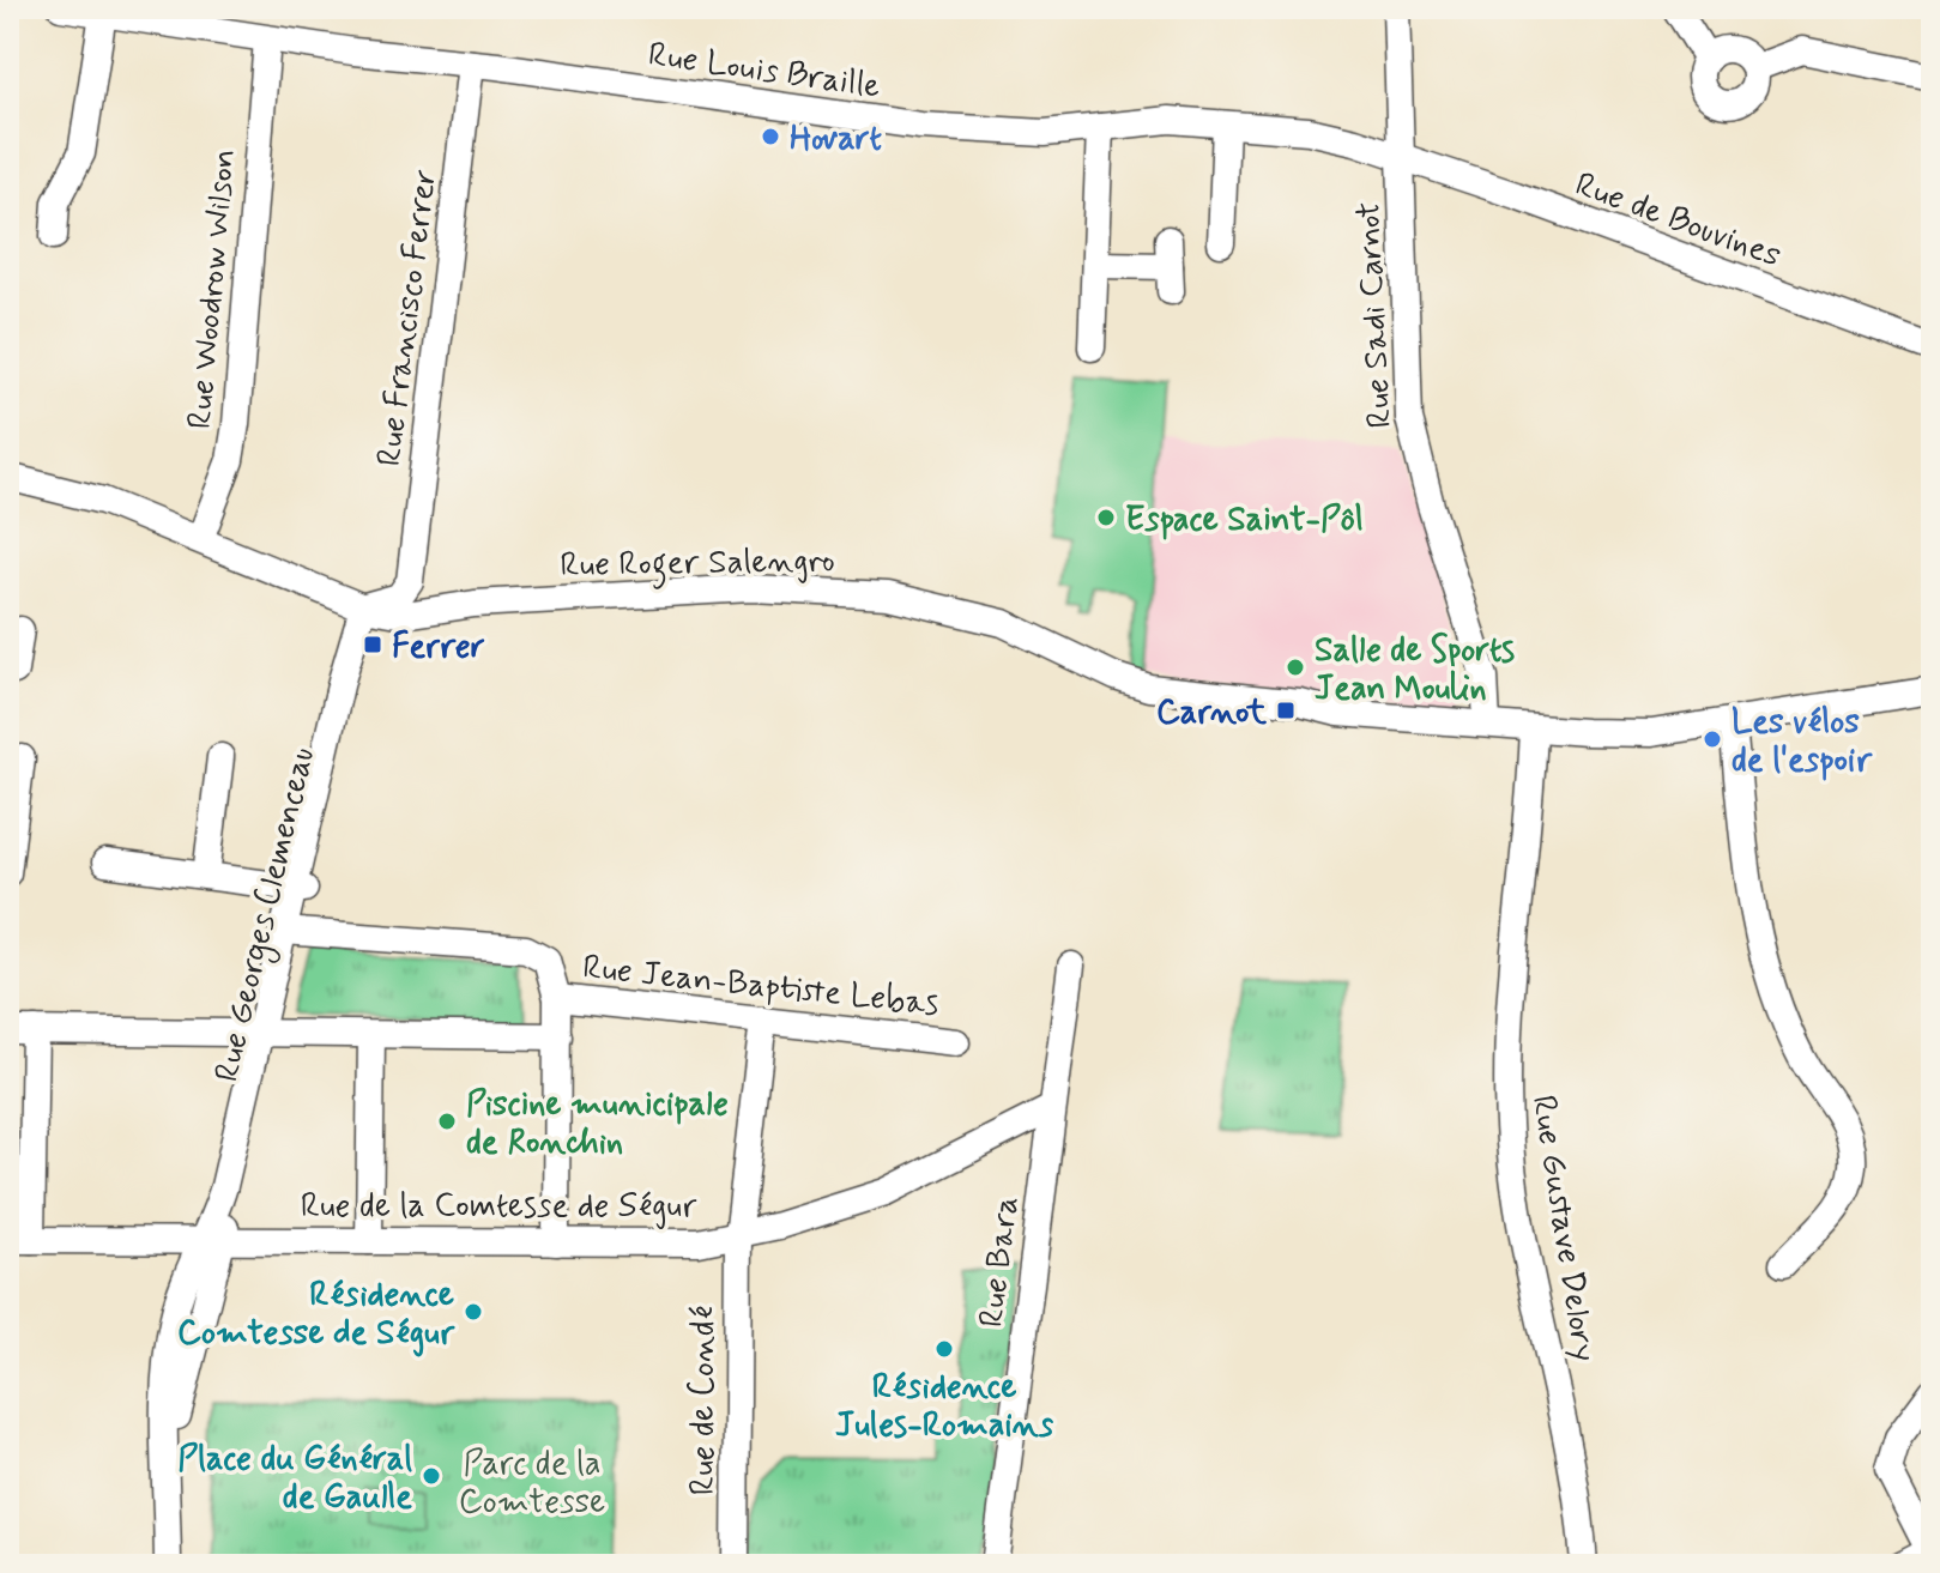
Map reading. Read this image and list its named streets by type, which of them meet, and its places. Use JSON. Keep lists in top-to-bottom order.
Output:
{
  "streets": {
    "street": [
      "Rue Louis Braille",
      "Rue de Bouvines",
      "Rue Woodrow Wilson",
      "Rue Sadi Carnot",
      "Rue Francisco Ferrer",
      "Rue Roger Salengro",
      "Rue Georges Clemenceau",
      "Rue Jean-Baptiste Lebas",
      "Rue de la Comtesse de Ségur",
      "Rue Gustave Delory",
      "Rue Bara",
      "Rue de Condé"
    ]
  },
  "crossings": [
    ["Rue Louis Braille", "Rue de Bouvines"],
    ["Rue Louis Braille", "Rue Woodrow Wilson"],
    ["Rue Louis Braille", "Rue Sadi Carnot"],
    ["Rue Louis Braille", "Rue Francisco Ferrer"],
    ["Rue de Bouvines", "Rue Sadi Carnot"],
    ["Rue Woodrow Wilson", "Rue Roger Salengro"],
    ["Rue Sadi Carnot", "Rue Roger Salengro"],
    ["Rue Francisco Ferrer", "Rue Roger Salengro"],
    ["Rue Roger Salengro", "Rue Georges Clemenceau"],
    ["Rue Roger Salengro", "Rue Gustave Delory"],
    ["Rue Georges Clemenceau", "Rue de la Comtesse de Ségur"],
    ["Rue Jean-Baptiste Lebas", "Rue de Condé"],
    ["Rue de la Comtesse de Ségur", "Rue Bara"],
    ["Rue de la Comtesse de Ségur", "Rue de Condé"]
  ],
  "parks": ["Parc de la Comtesse"],
  "places": {
    "other": [
      "Hovart",
      "Espace Saint-Pôl",
      "Salle de Sports Jean Moulin",
      "Les vélos de l'espoir",
      "Piscine municipale de Ronchin",
      "Résidence Comtesse de Ségur",
      "Résidence Jules-Romains",
      "Place du Général de Gaulle"
    ],
    "transit": ["Ferrer", "Carnot"]
  }
}
